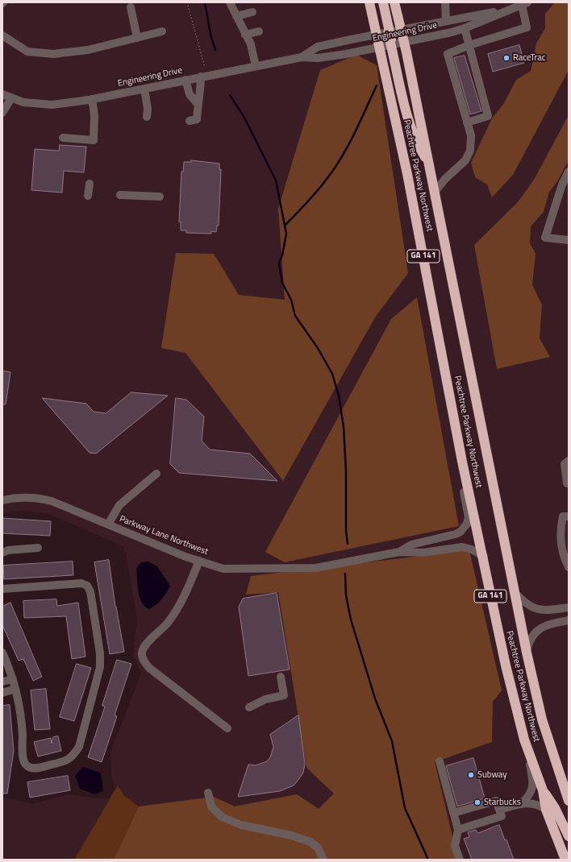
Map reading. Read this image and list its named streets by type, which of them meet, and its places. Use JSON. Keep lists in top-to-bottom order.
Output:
{
  "streets": {
    "highway": ["Peachtree Parkway Northwest", "GA 141"],
    "street": ["Engineering Drive", "Parkway Lane Northwest"]
  },
  "crossings": [
    ["Engineering Drive", "Peachtree Parkway Northwest"],
    ["Peachtree Parkway Northwest", "Parkway Lane Northwest"]
  ],
  "places": ["RaceTrac", "Subway", "Starbucks"]
}
